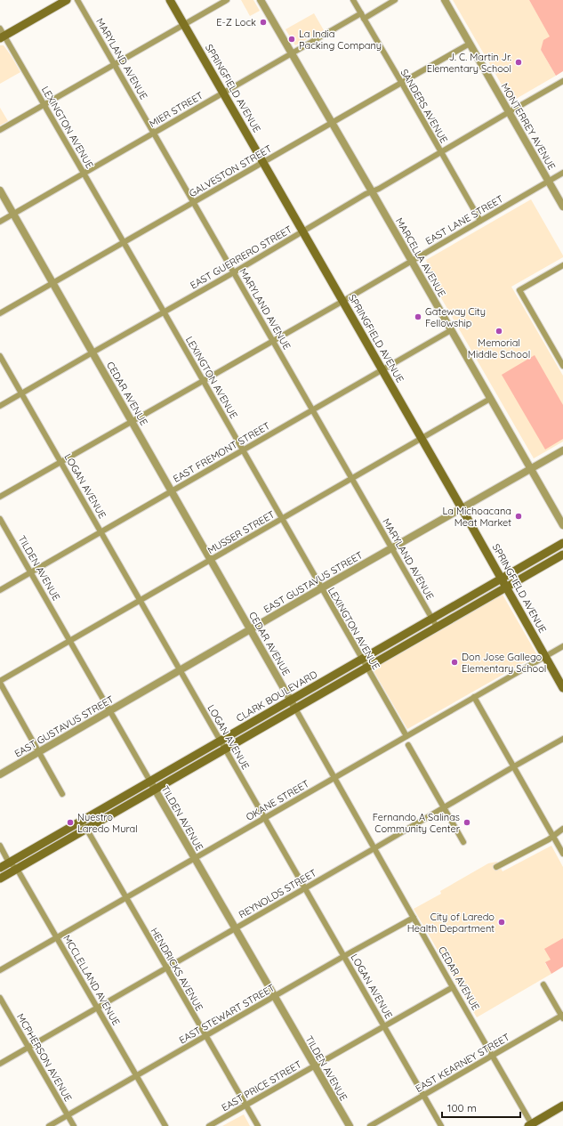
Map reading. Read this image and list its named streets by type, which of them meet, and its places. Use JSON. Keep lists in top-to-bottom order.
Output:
{
  "streets": {
    "main road": ["SPRINGFIELD AVENUE", "CLARK BOULEVARD"],
    "street": [
      "MARYLAND AVENUE",
      "SANDERS AVENUE",
      "MIER STREET",
      "MONTERREY AVENUE",
      "LEXINGTON AVENUE",
      "GALVESTON STREET",
      "EAST LANE STREET",
      "EAST GUERRERO STREET",
      "MARCELLA AVENUE",
      "CEDAR AVENUE",
      "EAST FREMONT STREET",
      "LOGAN AVENUE",
      "MUSSER STREET",
      "TILDEN AVENUE",
      "EAST GUSTAVUS STREET",
      "OKANE STREET",
      "REYNOLDS STREET",
      "HENDRICKS AVENUE",
      "MCCLELLAND AVENUE",
      "EAST STEWART STREET",
      "MCPHERSON AVENUE",
      "EAST KEARNEY STREET",
      "EAST PRICE STREET"
    ]
  },
  "crossings": [
    ["MARYLAND AVENUE", "MIER STREET"],
    ["MARYLAND AVENUE", "GALVESTON STREET"],
    ["MARYLAND AVENUE", "EAST LANE STREET"],
    ["MARYLAND AVENUE", "EAST GUERRERO STREET"],
    ["MARYLAND AVENUE", "EAST FREMONT STREET"],
    ["MARYLAND AVENUE", "MUSSER STREET"],
    ["MARYLAND AVENUE", "EAST GUSTAVUS STREET"],
    ["MARYLAND AVENUE", "CLARK BOULEVARD"],
    ["SPRINGFIELD AVENUE", "MIER STREET"],
    ["SPRINGFIELD AVENUE", "GALVESTON STREET"],
    ["SPRINGFIELD AVENUE", "EAST LANE STREET"],
    ["SPRINGFIELD AVENUE", "EAST GUERRERO STREET"],
    ["SPRINGFIELD AVENUE", "EAST FREMONT STREET"],
    ["SPRINGFIELD AVENUE", "MUSSER STREET"],
    ["SPRINGFIELD AVENUE", "EAST GUSTAVUS STREET"],
    ["SPRINGFIELD AVENUE", "CLARK BOULEVARD"],
    ["SPRINGFIELD AVENUE", "OKANE STREET"],
    ["SANDERS AVENUE", "MIER STREET"],
    ["SANDERS AVENUE", "GALVESTON STREET"],
    ["SANDERS AVENUE", "EAST LANE STREET"],
    ["SANDERS AVENUE", "EAST GUERRERO STREET"],
    ["MIER STREET", "LEXINGTON AVENUE"],
    ["MIER STREET", "MARCELLA AVENUE"],
    ["MIER STREET", "CEDAR AVENUE"],
    ["MONTERREY AVENUE", "GALVESTON STREET"],
    ["MONTERREY AVENUE", "EAST LANE STREET"],
    ["MONTERREY AVENUE", "EAST GUERRERO STREET"],
    ["LEXINGTON AVENUE", "GALVESTON STREET"],
    ["LEXINGTON AVENUE", "EAST LANE STREET"],
    ["LEXINGTON AVENUE", "EAST GUERRERO STREET"],
    ["LEXINGTON AVENUE", "EAST FREMONT STREET"],
    ["LEXINGTON AVENUE", "MUSSER STREET"],
    ["LEXINGTON AVENUE", "EAST GUSTAVUS STREET"],
    ["LEXINGTON AVENUE", "CLARK BOULEVARD"],
    ["LEXINGTON AVENUE", "OKANE STREET"],
    ["GALVESTON STREET", "MARCELLA AVENUE"],
    ["GALVESTON STREET", "CEDAR AVENUE"],
    ["EAST LANE STREET", "MARCELLA AVENUE"],
    ["EAST LANE STREET", "CEDAR AVENUE"],
    ["EAST LANE STREET", "LOGAN AVENUE"],
    ["EAST GUERRERO STREET", "MARCELLA AVENUE"],
    ["EAST GUERRERO STREET", "CEDAR AVENUE"],
    ["EAST GUERRERO STREET", "LOGAN AVENUE"],
    ["MARCELLA AVENUE", "EAST FREMONT STREET"],
    ["MARCELLA AVENUE", "MUSSER STREET"],
    ["MARCELLA AVENUE", "EAST GUSTAVUS STREET"],
    ["CEDAR AVENUE", "EAST FREMONT STREET"],
    ["CEDAR AVENUE", "MUSSER STREET"],
    ["CEDAR AVENUE", "EAST GUSTAVUS STREET"],
    ["CEDAR AVENUE", "CLARK BOULEVARD"],
    ["CEDAR AVENUE", "OKANE STREET"],
    ["CEDAR AVENUE", "REYNOLDS STREET"],
    ["CEDAR AVENUE", "EAST STEWART STREET"],
    ["CEDAR AVENUE", "EAST KEARNEY STREET"],
    ["CEDAR AVENUE", "EAST PRICE STREET"],
    ["EAST FREMONT STREET", "LOGAN AVENUE"],
    ["EAST FREMONT STREET", "TILDEN AVENUE"],
    ["LOGAN AVENUE", "MUSSER STREET"],
    ["LOGAN AVENUE", "EAST GUSTAVUS STREET"],
    ["LOGAN AVENUE", "CLARK BOULEVARD"],
    ["LOGAN AVENUE", "OKANE STREET"],
    ["LOGAN AVENUE", "REYNOLDS STREET"],
    ["LOGAN AVENUE", "EAST STEWART STREET"],
    ["LOGAN AVENUE", "EAST KEARNEY STREET"],
    ["LOGAN AVENUE", "EAST PRICE STREET"],
    ["MUSSER STREET", "TILDEN AVENUE"],
    ["TILDEN AVENUE", "EAST GUSTAVUS STREET"],
    ["TILDEN AVENUE", "CLARK BOULEVARD"],
    ["TILDEN AVENUE", "OKANE STREET"],
    ["TILDEN AVENUE", "REYNOLDS STREET"],
    ["TILDEN AVENUE", "EAST STEWART STREET"],
    ["TILDEN AVENUE", "EAST PRICE STREET"],
    ["CLARK BOULEVARD", "HENDRICKS AVENUE"],
    ["CLARK BOULEVARD", "MCCLELLAND AVENUE"],
    ["OKANE STREET", "HENDRICKS AVENUE"],
    ["OKANE STREET", "MCCLELLAND AVENUE"],
    ["REYNOLDS STREET", "HENDRICKS AVENUE"],
    ["REYNOLDS STREET", "MCCLELLAND AVENUE"],
    ["REYNOLDS STREET", "MCPHERSON AVENUE"],
    ["HENDRICKS AVENUE", "EAST STEWART STREET"],
    ["HENDRICKS AVENUE", "EAST PRICE STREET"],
    ["MCCLELLAND AVENUE", "EAST STEWART STREET"],
    ["EAST STEWART STREET", "MCPHERSON AVENUE"]
  ],
  "places": [
    "E-Z Lock",
    "La India Packing Company",
    "J. C. Martin Jr. Elementary School",
    "Gateway City Fellowship",
    "Memorial Middle School",
    "La Michoacana Meat Market",
    "Don Jose Gallego Elementary School",
    "Nuestro Laredo Mural",
    "Fernando A Salinas Community Center",
    "City of Laredo Health Department"
  ],
  "scale_bar": "100 m"
}
